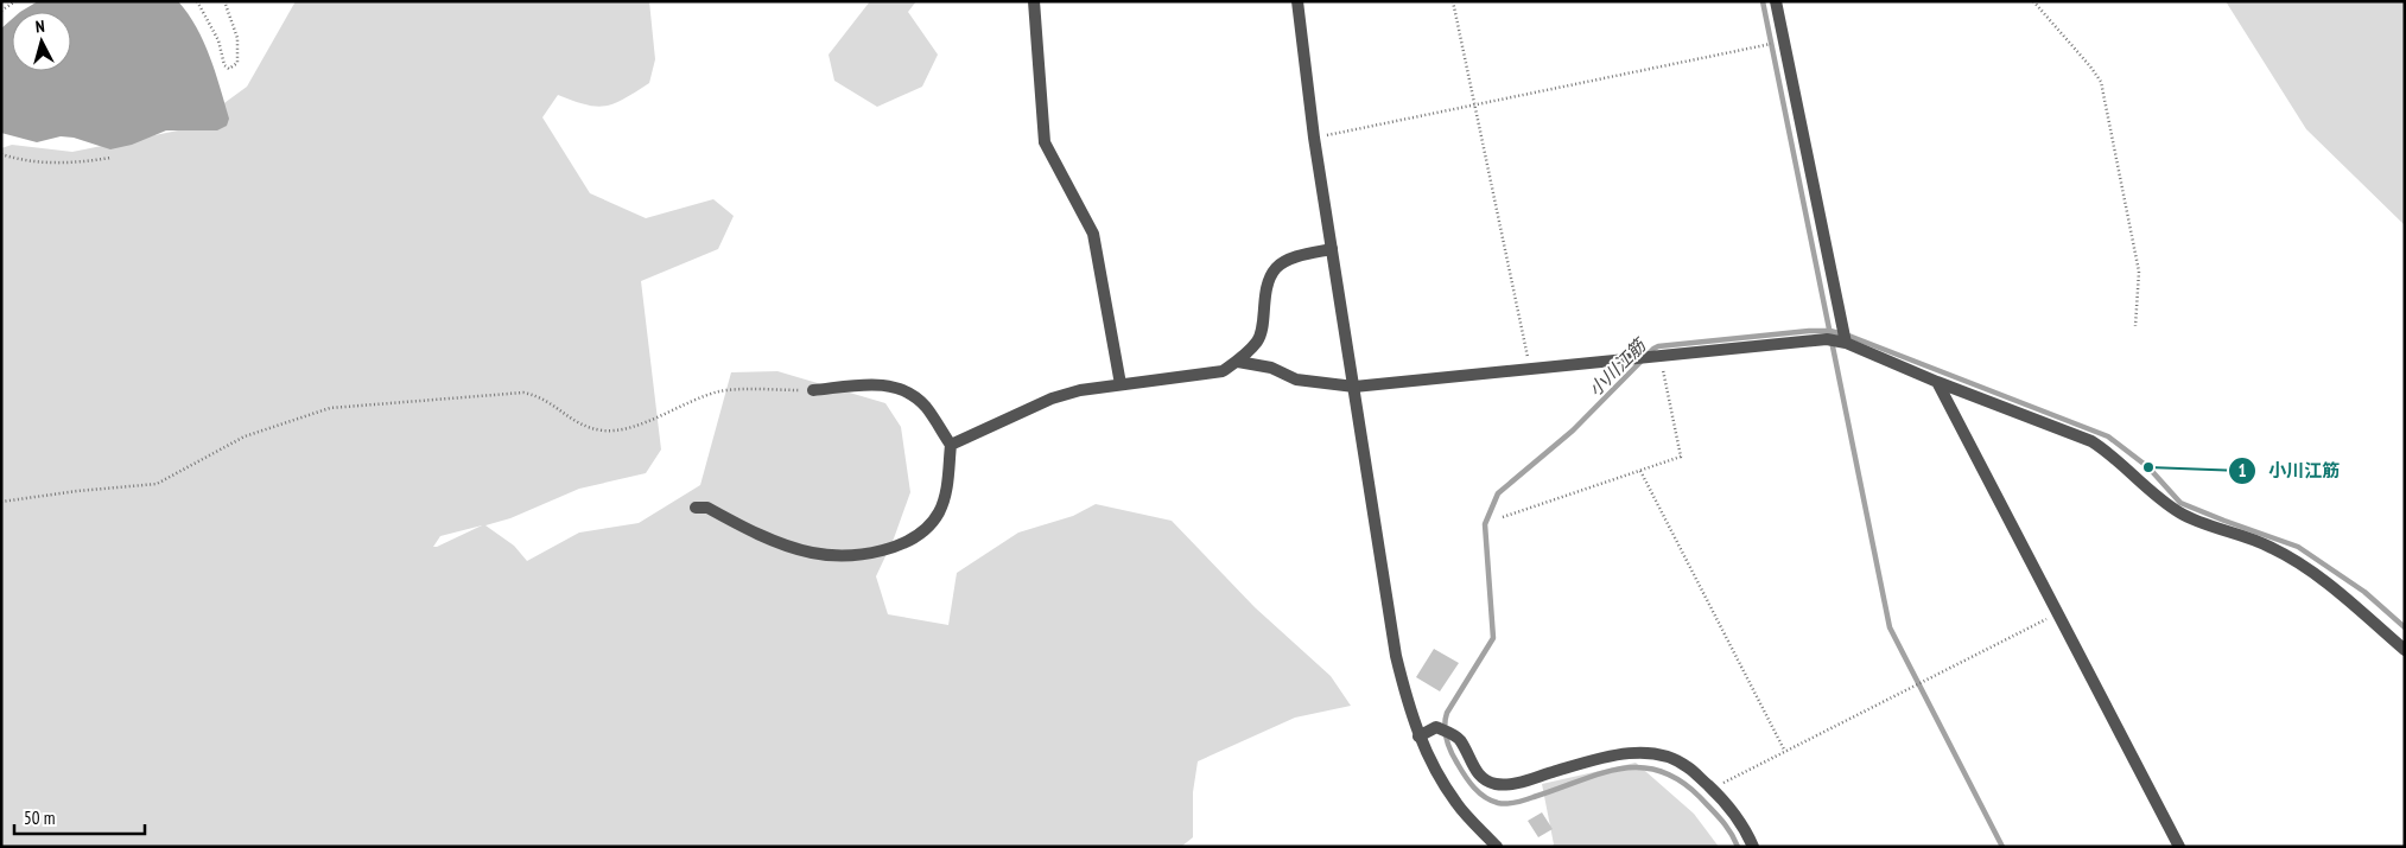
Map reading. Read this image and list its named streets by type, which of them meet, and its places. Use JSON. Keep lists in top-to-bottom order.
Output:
{
  "water": ["小川江筋"],
  "places": ["小川江筋"],
  "scale_bar": "50 m",
  "north": "top"
}
